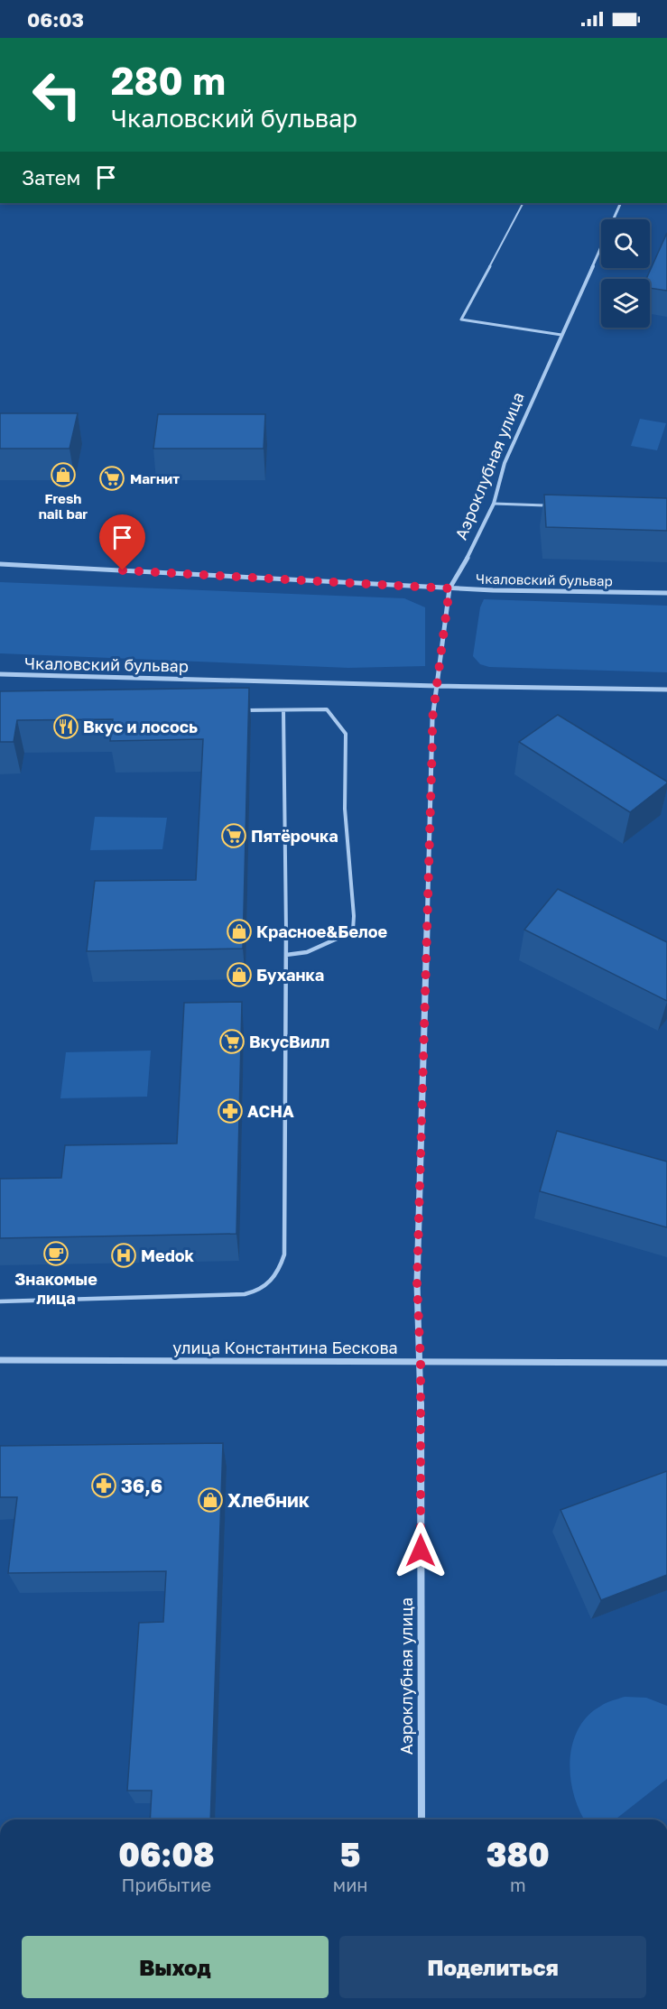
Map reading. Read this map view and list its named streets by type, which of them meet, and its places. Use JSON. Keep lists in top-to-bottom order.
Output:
{
  "streets": {
    "street": ["Аэроклубная улица", "Чкаловский бульвар", "улица Константина Бескова"]
  },
  "crossings": [
    ["Аэроклубная улица", "Чкаловский бульвар"],
    ["Аэроклубная улица", "улица Константина Бескова"]
  ],
  "places": {
    "shop": [
      "Fresh nail bar",
      "Красное&Белое",
      "Буханка",
      "Хлебник"
    ],
    "supermarket": ["Магнит", "Пятёрочка", "ВкусВилл"],
    "restaurant": ["Вкус и лосось"],
    "pharmacy": ["АСНА", "36,6"],
    "cafe": ["Знакомые лица"],
    "hospital": ["Medok"]
  },
  "page": {
    "status": "06:03",
    "turn": ["280 m", "Чкаловский бульвар"],
    "then": "Затем",
    "eta": [
      "06:08",
      "Прибытие",
      "5",
      "мин",
      "380",
      "m"
    ],
    "buttons": ["Выход", "Поделиться"]
  }
}
